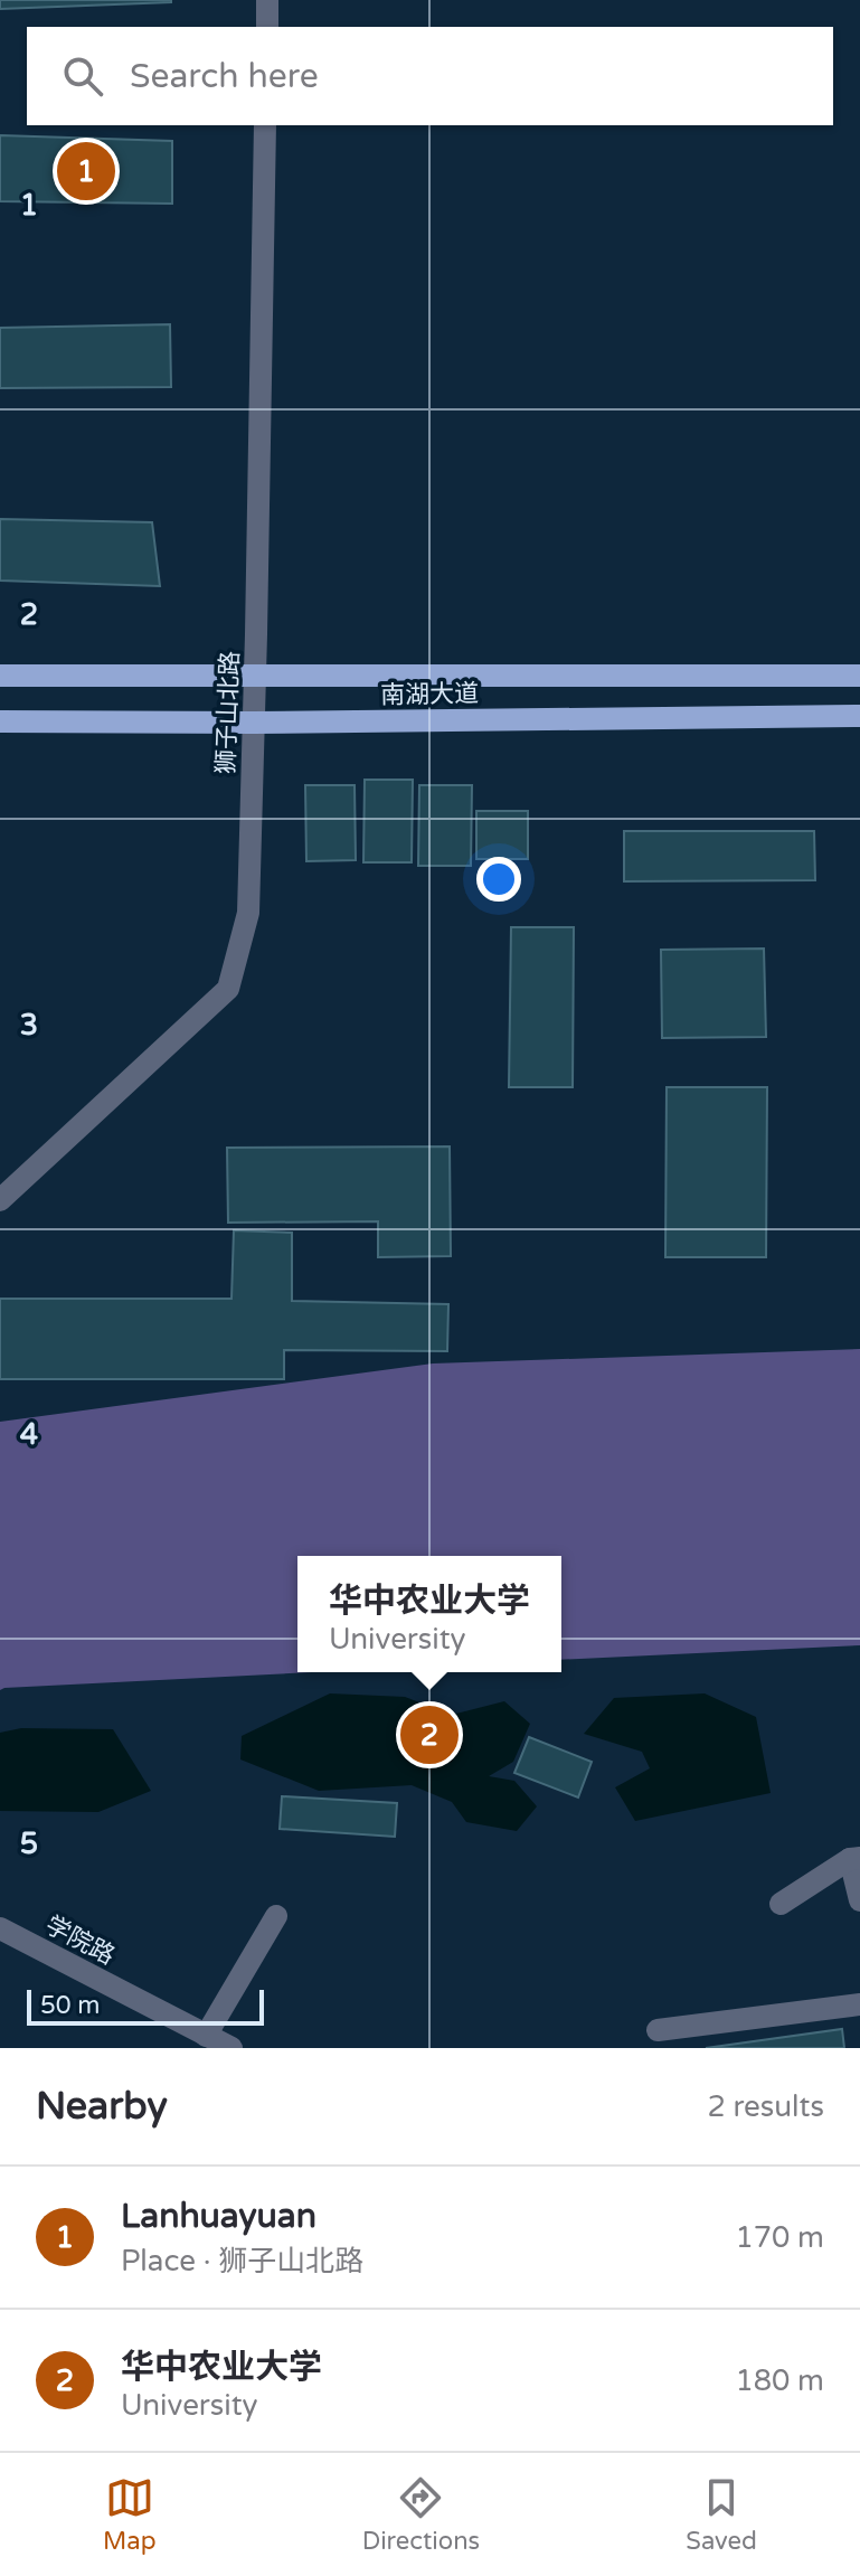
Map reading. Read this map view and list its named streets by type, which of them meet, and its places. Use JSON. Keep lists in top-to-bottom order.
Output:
{
  "streets": {
    "main road": ["南湖大道"],
    "street": ["狮子山北路", "学院路"]
  },
  "crossings": [
    ["南湖大道", "狮子山北路"]
  ],
  "scale_bar": "50 m",
  "page": {
    "search": "Search here",
    "pins": ["1", "2"],
    "popup": ["华中农业大学", "University"],
    "scale": "50 m",
    "heading": ["Nearby", "2 results"],
    "list": [
      {
        "mark": "1",
        "name": "Lanhuayuan",
        "note": "Place · 狮子山北路",
        "value": "170 m"
      },
      {
        "mark": "2",
        "name": "华中农业大学",
        "note": "University",
        "value": "180 m"
      }
    ],
    "nav": ["Map", "Directions", "Saved"]
  },
  "grid": {
    "rows": [
      "1",
      "2",
      "3",
      "4",
      "5"
    ]
  }
}
